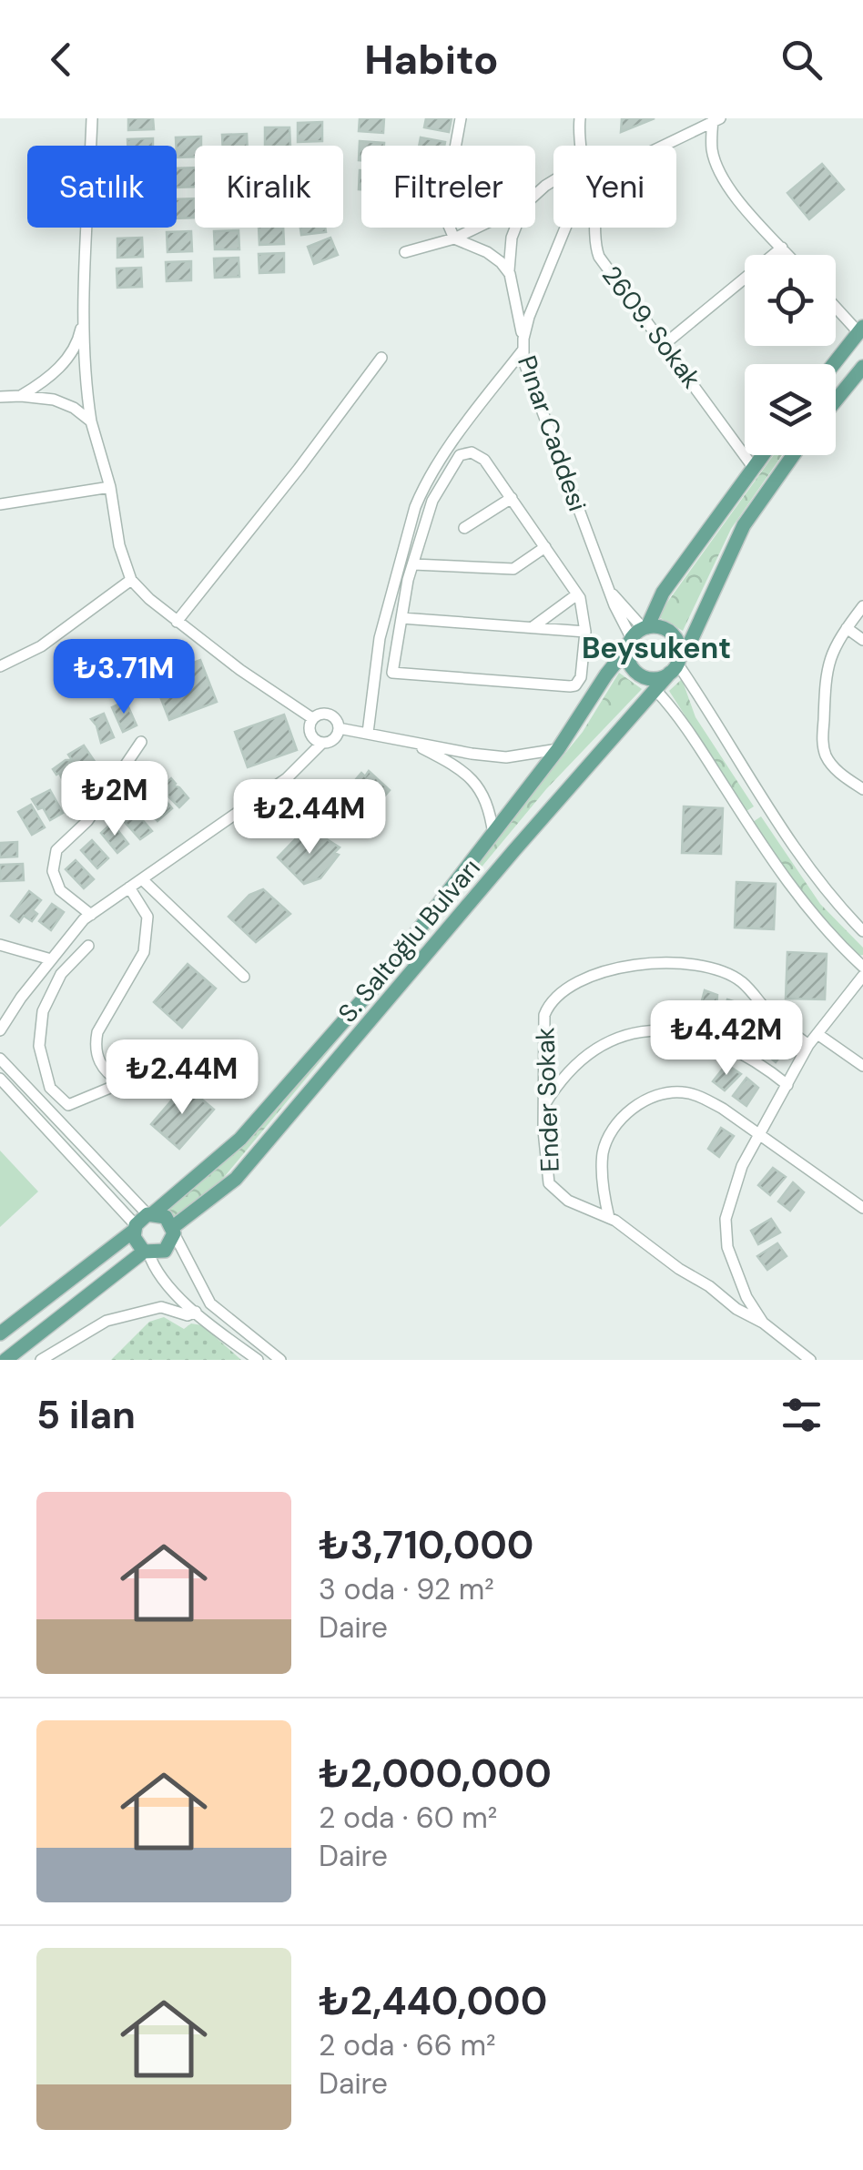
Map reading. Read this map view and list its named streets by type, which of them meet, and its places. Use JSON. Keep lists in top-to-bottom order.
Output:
{
  "streets": {
    "main road": ["S. Saltoğlu Bulvarı"],
    "street": ["2609. Sokak", "Pınar Caddesi", "Ender Sokak"]
  },
  "crossings": [
    ["Pınar Caddesi", "S. Saltoğlu Bulvarı"]
  ],
  "districts": ["Beysukent"],
  "page": {
    "header": "Habito",
    "chip": [
      "Satılık",
      "Kiralık",
      "Filtreler",
      "Yeni"
    ],
    "price": [
      "₺3.71M",
      "₺2M",
      "₺2.44M",
      "₺4.42M",
      "₺2.44M"
    ],
    "heading": "5 ilan",
    "list": [
      {
        "name": "₺3,710,000",
        "note": "3 oda · 92 m² · Daire"
      },
      {
        "name": "₺2,000,000",
        "note": "2 oda · 60 m² · Daire"
      },
      {
        "name": "₺2,440,000",
        "note": "2 oda · 66 m² · Daire"
      }
    ]
  }
}
